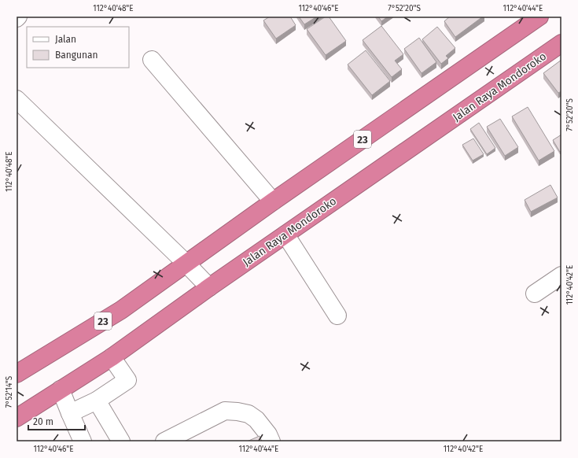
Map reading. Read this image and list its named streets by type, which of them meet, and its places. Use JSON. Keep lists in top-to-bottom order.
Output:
{
  "streets": {
    "highway": ["Jalan Raya Mondoroko", "23"]
  },
  "legend": ["Jalan", "Bangunan"],
  "scale_bar": "20 m",
  "coordinates": [
    "112°40'48\"E",
    "112°40'46\"E",
    "7°52'20\"S",
    "112°40'44\"E",
    "112°40'42\"E",
    "7°52'14\"S"
  ]
}
